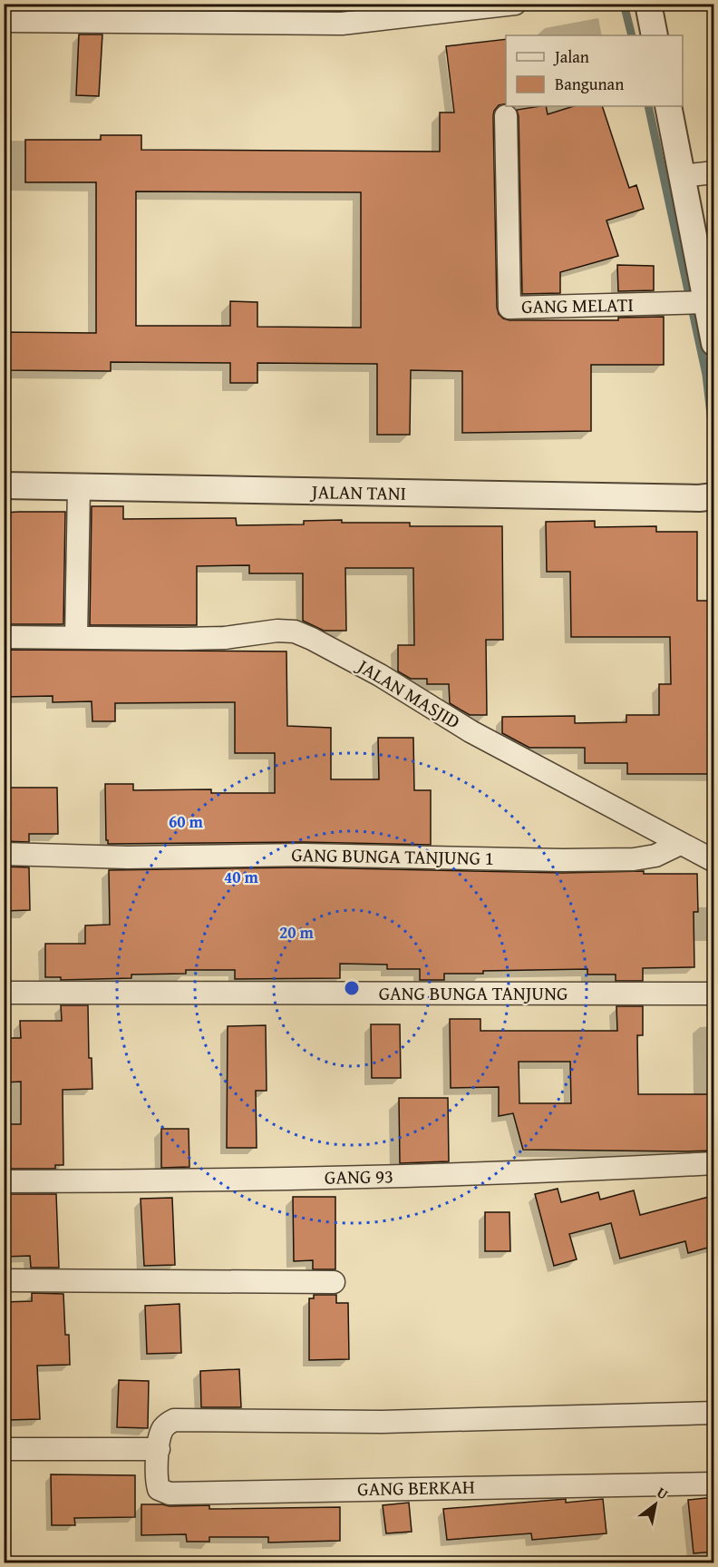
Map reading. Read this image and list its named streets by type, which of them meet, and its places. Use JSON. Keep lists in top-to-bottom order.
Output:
{
  "streets": {
    "street": [
      "GANG MELATI",
      "JALAN TANI",
      "JALAN MASJID",
      "GANG BUNGA TANJUNG 1",
      "GANG BUNGA TANJUNG",
      "GANG 93",
      "GANG BERKAH"
    ]
  },
  "crossings": [
    ["JALAN MASJID", "GANG BUNGA TANJUNG 1"]
  ],
  "legend": ["Jalan", "Bangunan"],
  "north": "top right",
  "rings": ["60 m", "40 m", "20 m"]
}
